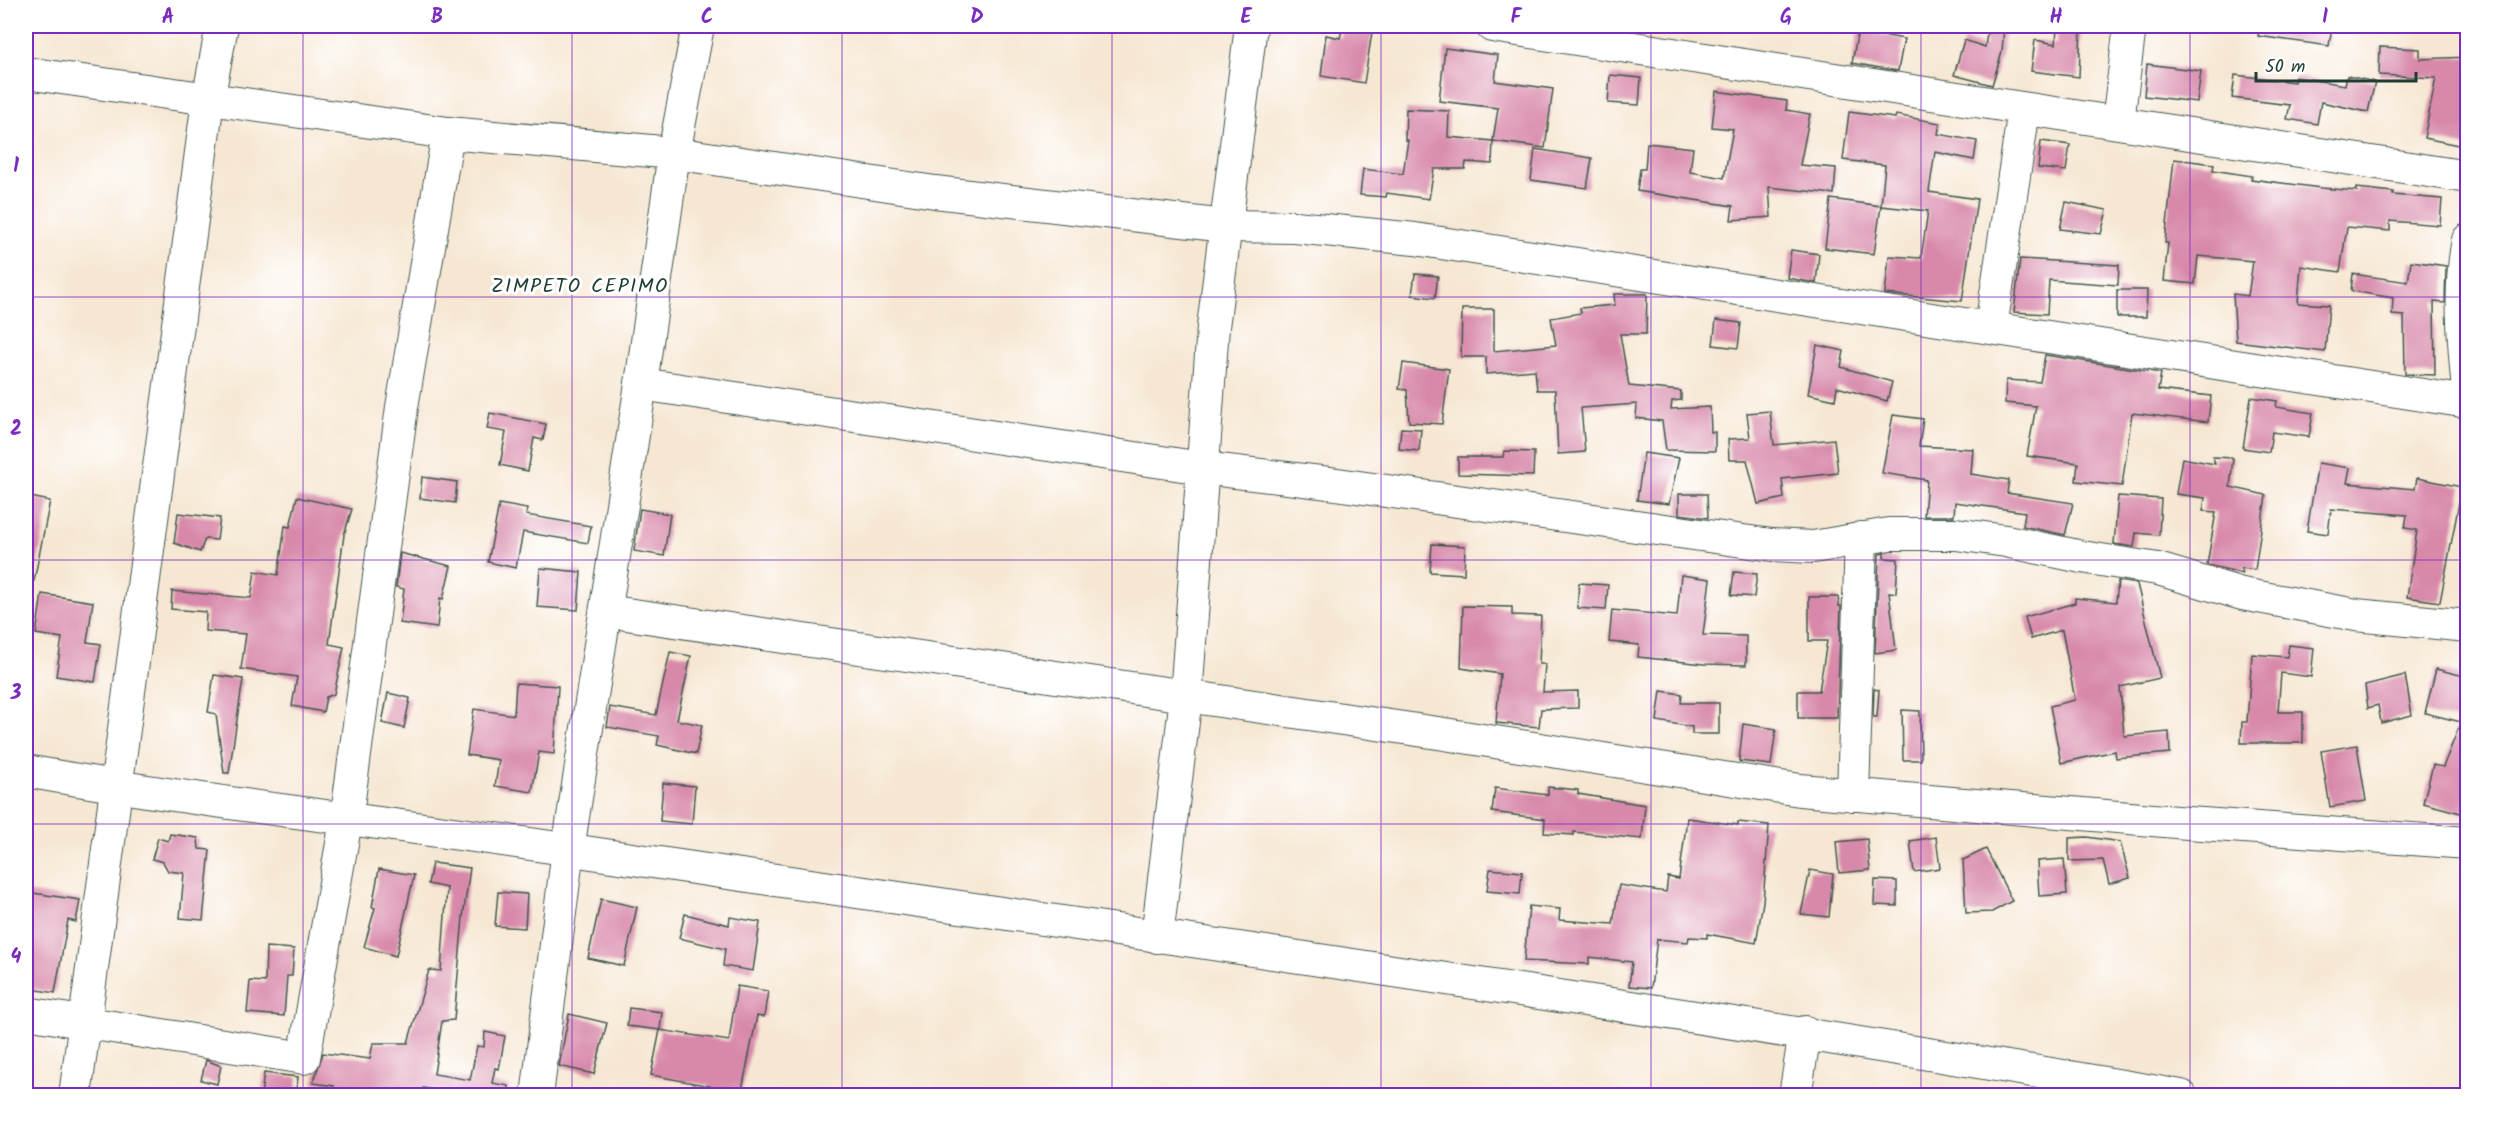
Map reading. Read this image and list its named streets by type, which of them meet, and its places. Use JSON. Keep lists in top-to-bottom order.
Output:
{
  "districts": ["ZIMPETO CEPIMO"],
  "scale_bar": "50 m",
  "grid": {
    "columns": [
      "A",
      "B",
      "C",
      "D",
      "E",
      "F",
      "G",
      "H",
      "I"
    ],
    "rows": [
      "1",
      "2",
      "3",
      "4"
    ]
  }
}
